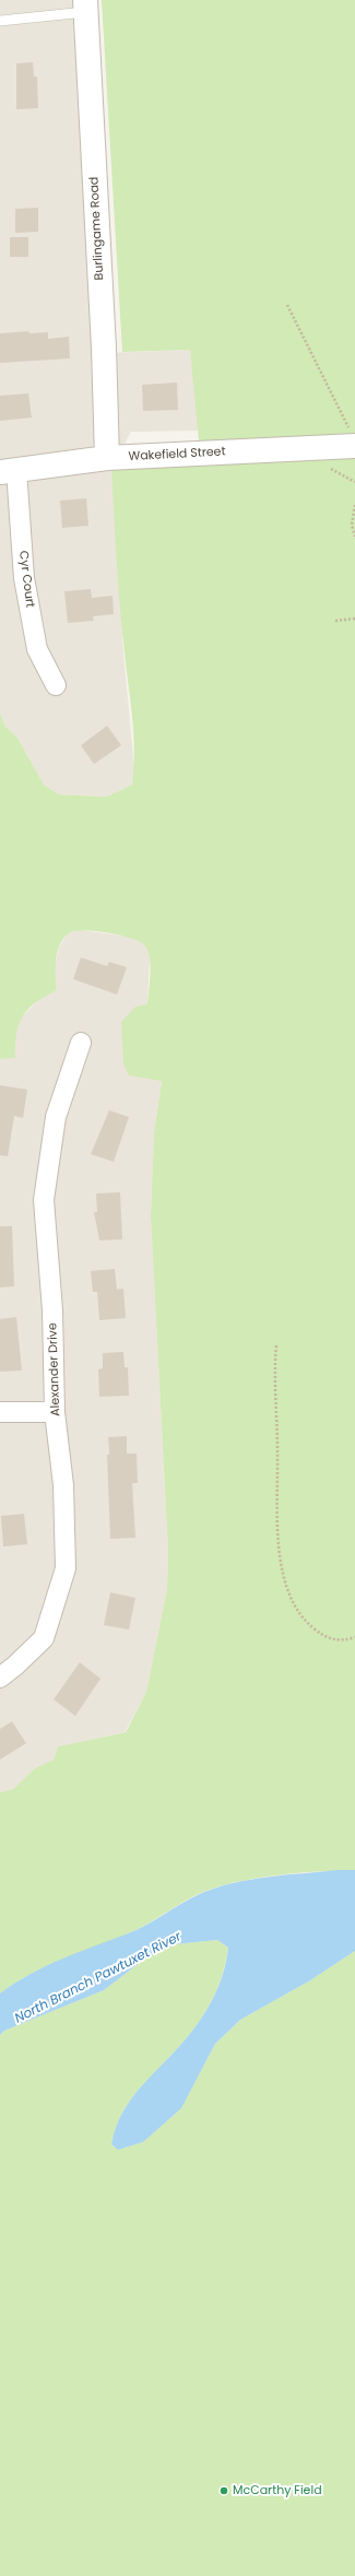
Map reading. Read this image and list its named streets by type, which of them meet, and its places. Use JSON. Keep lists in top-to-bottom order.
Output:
{
  "streets": {
    "street": [
      "Burlingame Road",
      "Wakefield Street",
      "Cyr Court",
      "Alexander Drive"
    ]
  },
  "crossings": [
    ["Burlingame Road", "Wakefield Street"],
    ["Wakefield Street", "Cyr Court"]
  ],
  "water": ["North Branch Pawtuxet River"],
  "places": ["McCarthy Field"]
}
